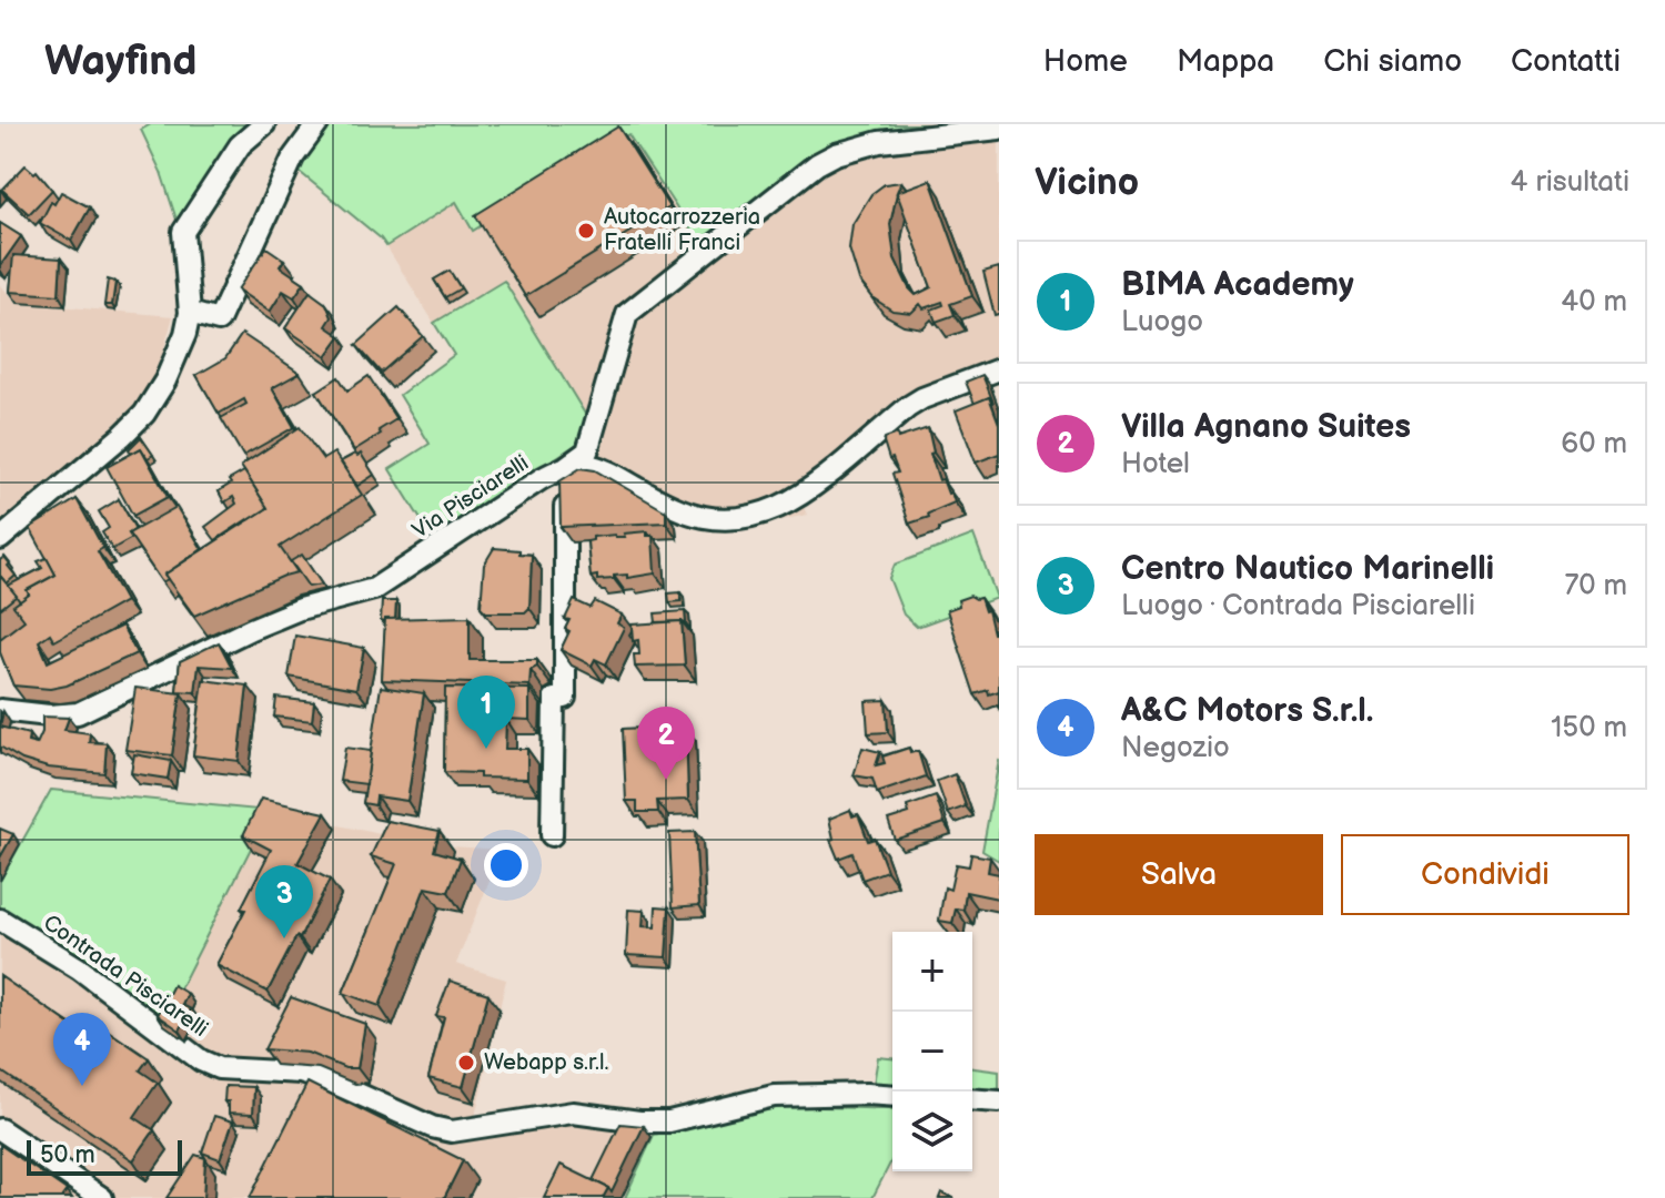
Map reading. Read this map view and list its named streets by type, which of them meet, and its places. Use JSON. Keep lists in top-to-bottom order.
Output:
{
  "streets": {
    "street": ["Via Pisciarelli", "Contrada Pisciarelli"]
  },
  "places": ["Autocarrozzeria Fratelli Franci", "Webapp s.r.l."],
  "scale_bar": "50 m",
  "page": {
    "header": "Wayfind",
    "nav": [
      "Home",
      "Mappa",
      "Chi siamo",
      "Contatti"
    ],
    "heading": ["Vicino", "4 risultati"],
    "list": [
      {
        "mark": "1",
        "name": "BIMA Academy",
        "note": "Luogo",
        "value": "40 m"
      },
      {
        "mark": "2",
        "name": "Villa Agnano Suites",
        "note": "Hotel",
        "value": "60 m"
      },
      {
        "mark": "3",
        "name": "Centro Nautico Marinelli",
        "note": "Luogo · Contrada Pisciarelli",
        "value": "70 m"
      },
      {
        "mark": "4",
        "name": "A&C Motors S.r.l.",
        "note": "Negozio",
        "value": "150 m"
      }
    ],
    "pins": [
      "1",
      "2",
      "3",
      "4"
    ],
    "buttons": ["Salva", "Condividi"],
    "map_buttons": ["+", "−"],
    "scale": "50 m"
  }
}
